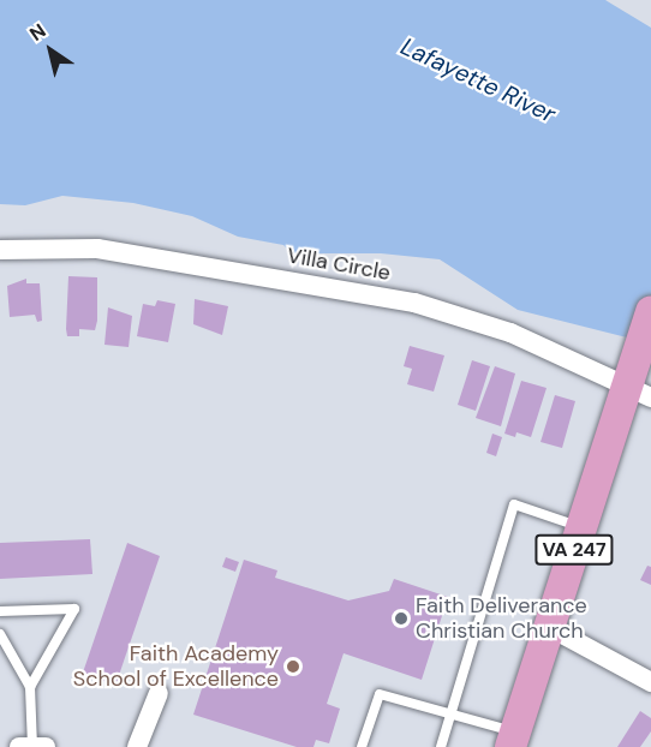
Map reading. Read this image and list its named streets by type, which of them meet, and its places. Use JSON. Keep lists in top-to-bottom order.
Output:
{
  "streets": {
    "main road": ["VA 247"],
    "street": ["Villa Circle"]
  },
  "crossings": [
    ["Villa Circle", "VA 247"]
  ],
  "water": ["Lafayette River"],
  "places": ["Faith Deliverance Christian Church", "Faith Academy School of Excellence"],
  "north": "top left"
}
